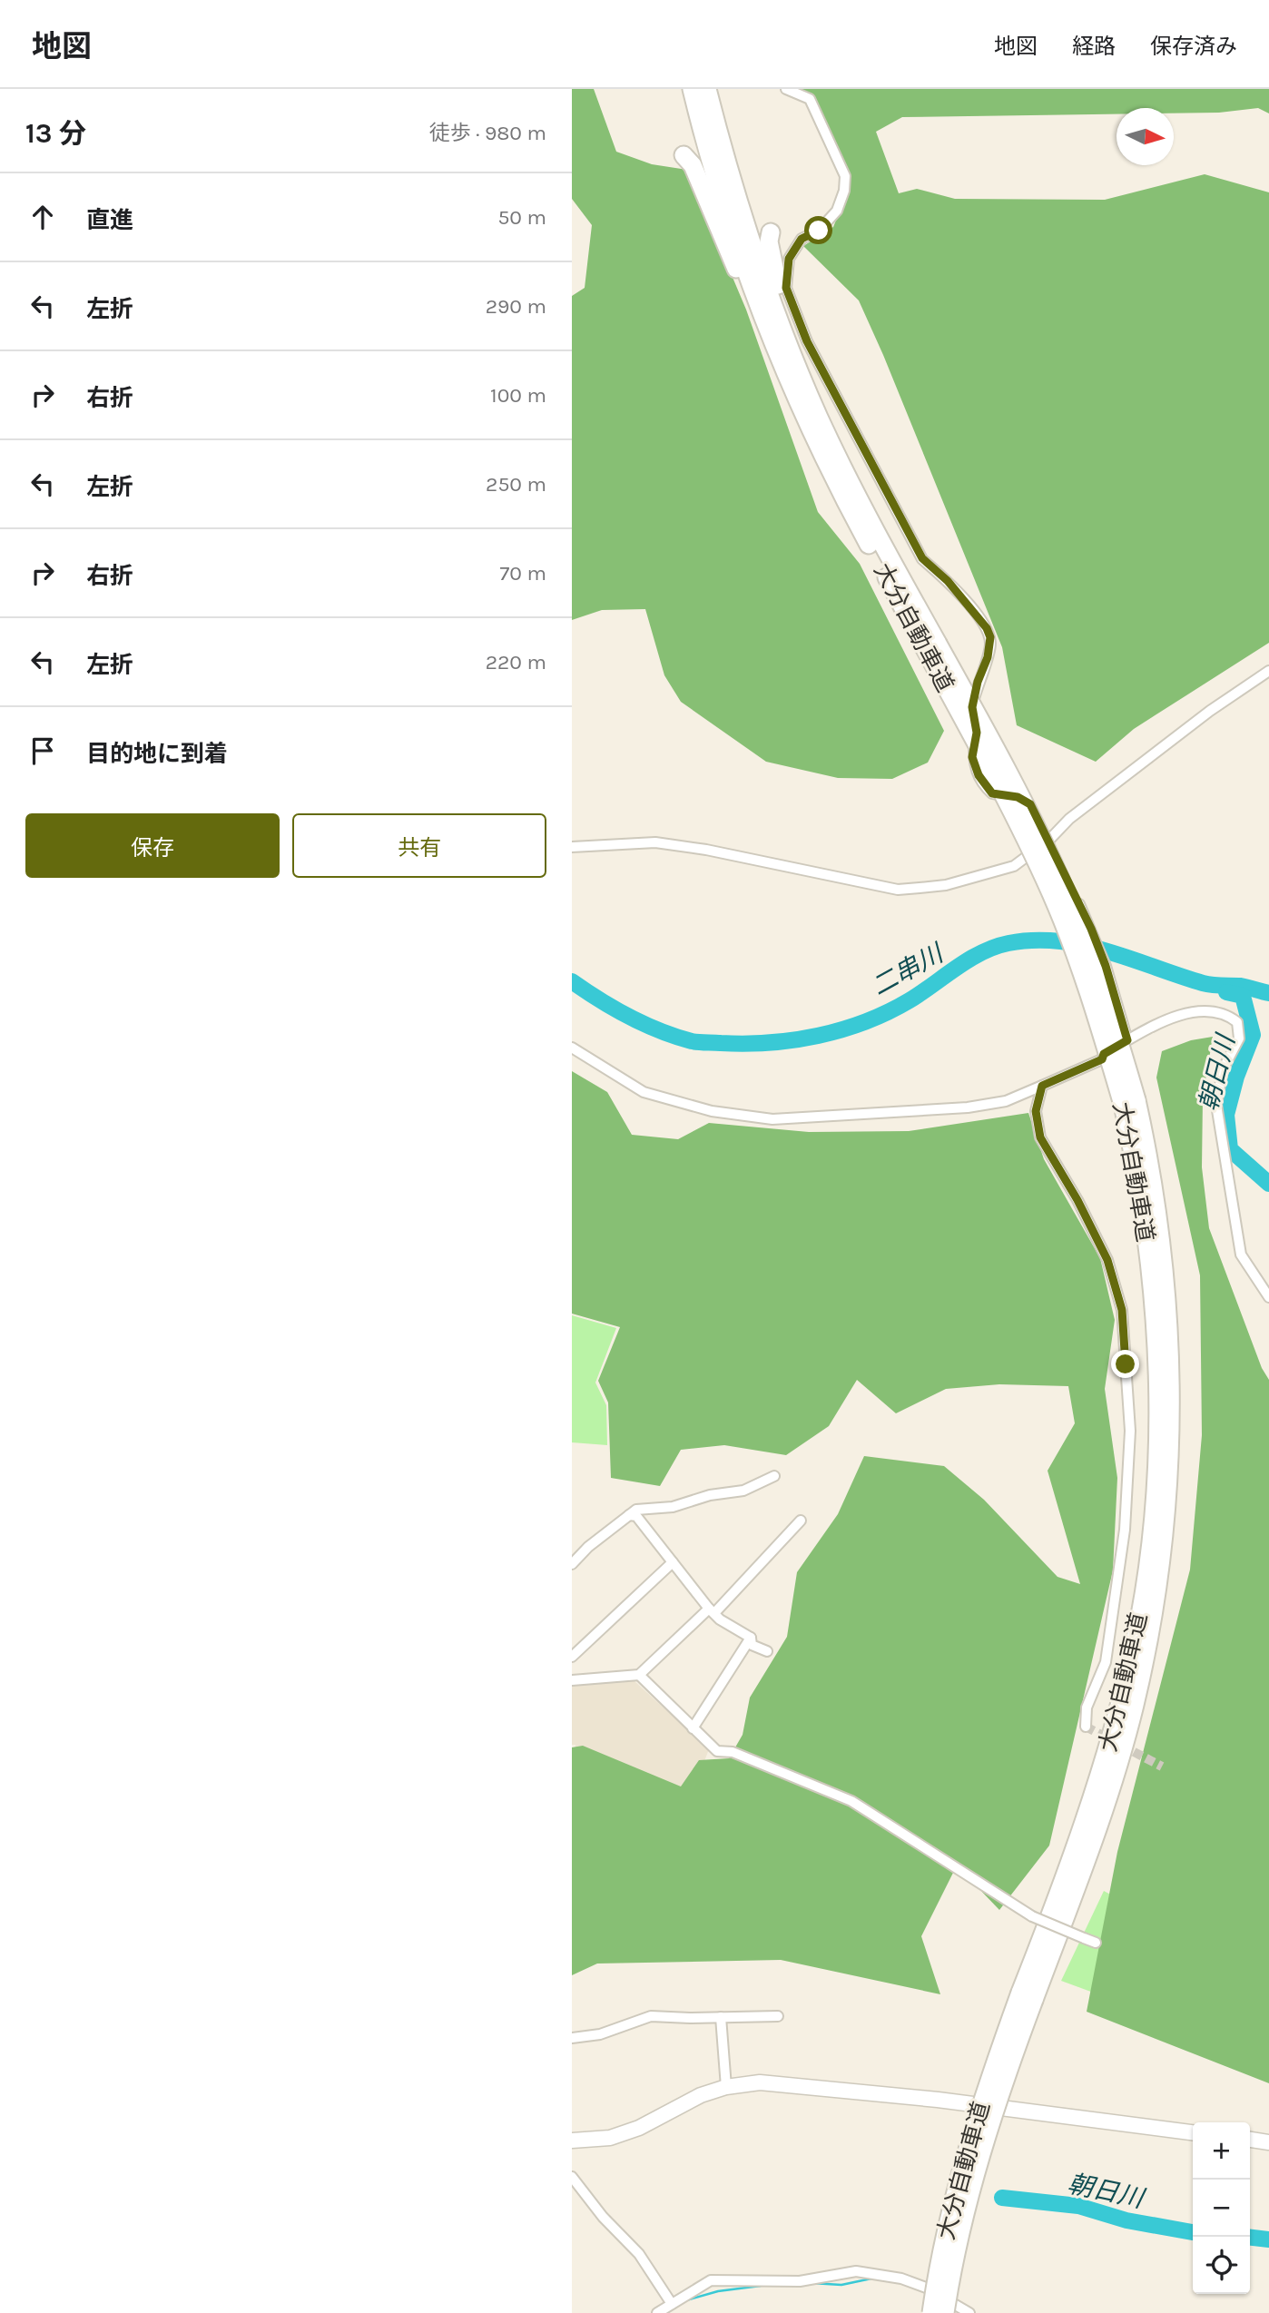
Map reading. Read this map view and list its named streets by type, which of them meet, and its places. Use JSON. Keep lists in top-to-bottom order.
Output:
{
  "streets": {
    "highway": ["大分自動車道"]
  },
  "water": ["二串川", "朝日川"],
  "north": "right",
  "page": {
    "header": "地図",
    "nav": ["地図", "経路", "保存済み"],
    "heading": ["13 分", "徒歩 · 980 m"],
    "list": [
      ["直進", "50 m"],
      ["左折", "290 m"],
      ["右折", "100 m"],
      ["左折", "250 m"],
      ["右折", "70 m"],
      ["左折", "220 m"],
      "目的地に到着"
    ],
    "buttons": ["保存", "共有"],
    "map_buttons": ["+", "−"]
  }
}
